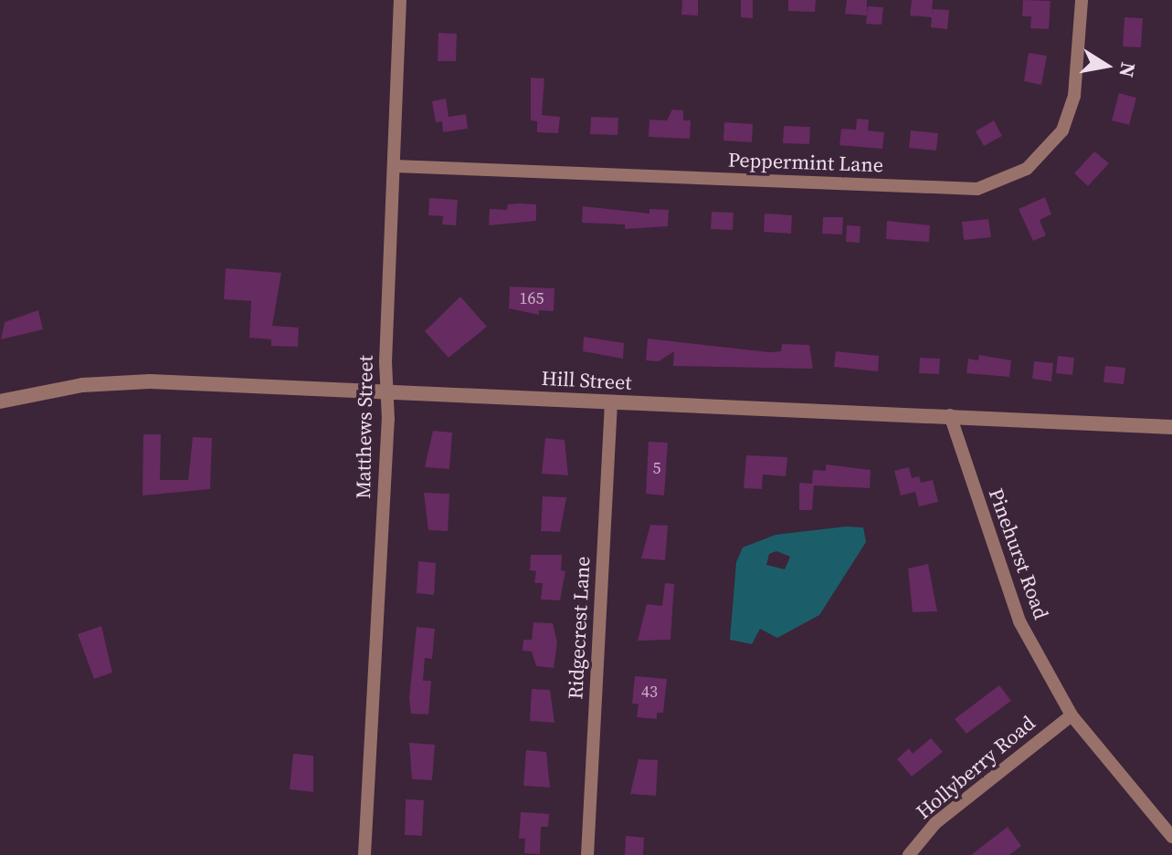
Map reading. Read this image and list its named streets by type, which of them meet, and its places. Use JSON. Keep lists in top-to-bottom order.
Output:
{
  "streets": {
    "street": [
      "Peppermint Lane",
      "Hill Street",
      "Matthews Street",
      "Pinehurst Road",
      "Ridgecrest Lane",
      "Hollyberry Road"
    ]
  },
  "crossings": [
    ["Peppermint Lane", "Matthews Street"],
    ["Hill Street", "Matthews Street"],
    ["Hill Street", "Pinehurst Road"],
    ["Hill Street", "Ridgecrest Lane"],
    ["Pinehurst Road", "Hollyberry Road"]
  ],
  "house_numbers": ["165", "5", "43"],
  "north": "right"
}
